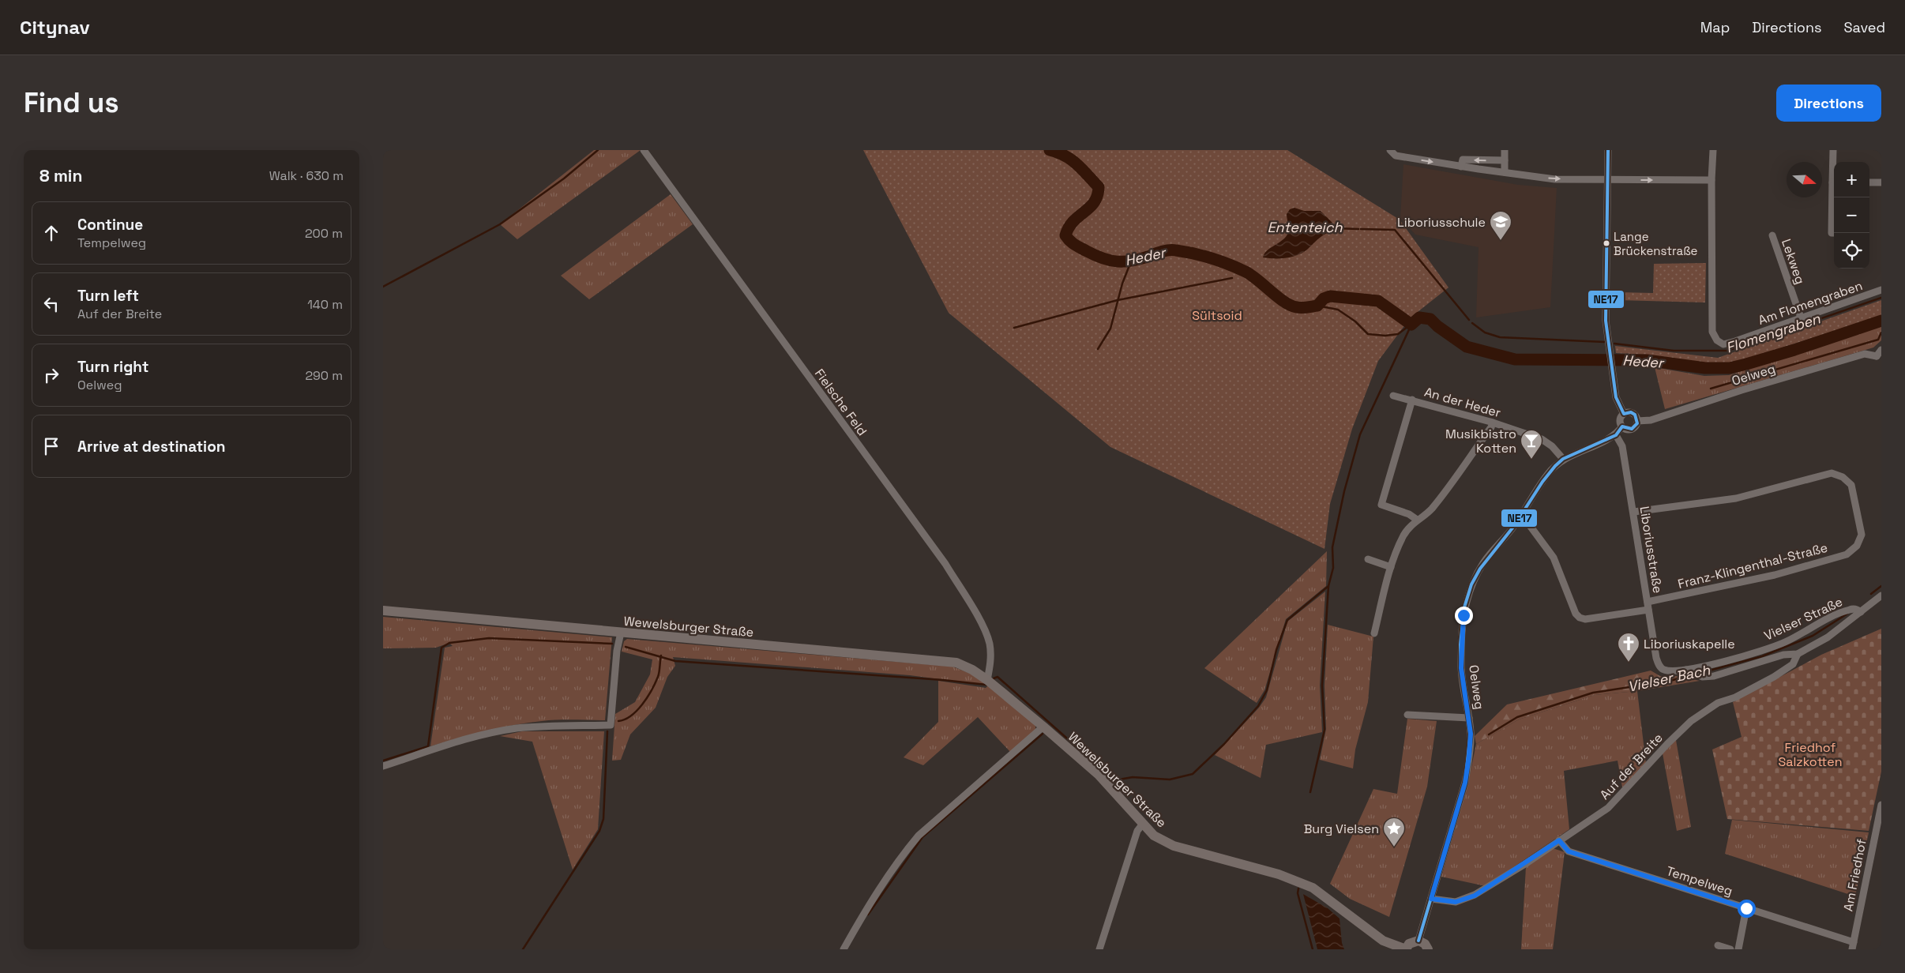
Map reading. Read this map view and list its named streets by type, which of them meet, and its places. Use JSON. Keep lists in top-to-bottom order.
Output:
{
  "streets": {
    "main road": ["Wewelsburger Straße"],
    "street": [
      "Lekweg",
      "Am Flomengraben",
      "Oelweg",
      "Fielsche Feld",
      "An der Heder",
      "Liboriusstraße",
      "Franz-Klingenthal-Straße",
      "Vielser Straße",
      "Auf der Breite",
      "Am Friedhof",
      "Tempelweg"
    ]
  },
  "crossings": [
    ["Lekweg", "Am Flomengraben"],
    ["Oelweg", "An der Heder"],
    ["Oelweg", "Liboriusstraße"],
    ["Oelweg", "Franz-Klingenthal-Straße"],
    ["Oelweg", "Auf der Breite"],
    ["Fielsche Feld", "Wewelsburger Straße"],
    ["Liboriusstraße", "Franz-Klingenthal-Straße"],
    ["Liboriusstraße", "Vielser Straße"],
    ["Vielser Straße", "Auf der Breite"],
    ["Auf der Breite", "Tempelweg"],
    ["Am Friedhof", "Tempelweg"]
  ],
  "water": [
    "Ententeich",
    "Heder",
    "Flomengraben",
    "Vielser Bach"
  ],
  "parks": ["Sültsoid", "Friedhof Salzkotten"],
  "places": {
    "school or university": ["Liboriusschule"],
    "other": ["Lange Brückenstraße"],
    "bar": ["Musikbistro Kotten"],
    "church": ["Liboriuskapelle"],
    "place": ["Burg Vielsen"]
  },
  "lines": ["transit line NE17"],
  "north": "right",
  "page": {
    "header": "Citynav",
    "nav": ["Map", "Directions", "Saved"],
    "buttons": "Directions",
    "title": "Find us",
    "heading": ["8 min", "Walk · 630 m"],
    "map_buttons": ["+", "−"],
    "list": [
      ["Continue", "Tempelweg", "200 m"],
      ["Turn left", "Auf der Breite", "140 m"],
      ["Turn right", "Oelweg", "290 m"],
      "Arrive at destination"
    ]
  }
}
